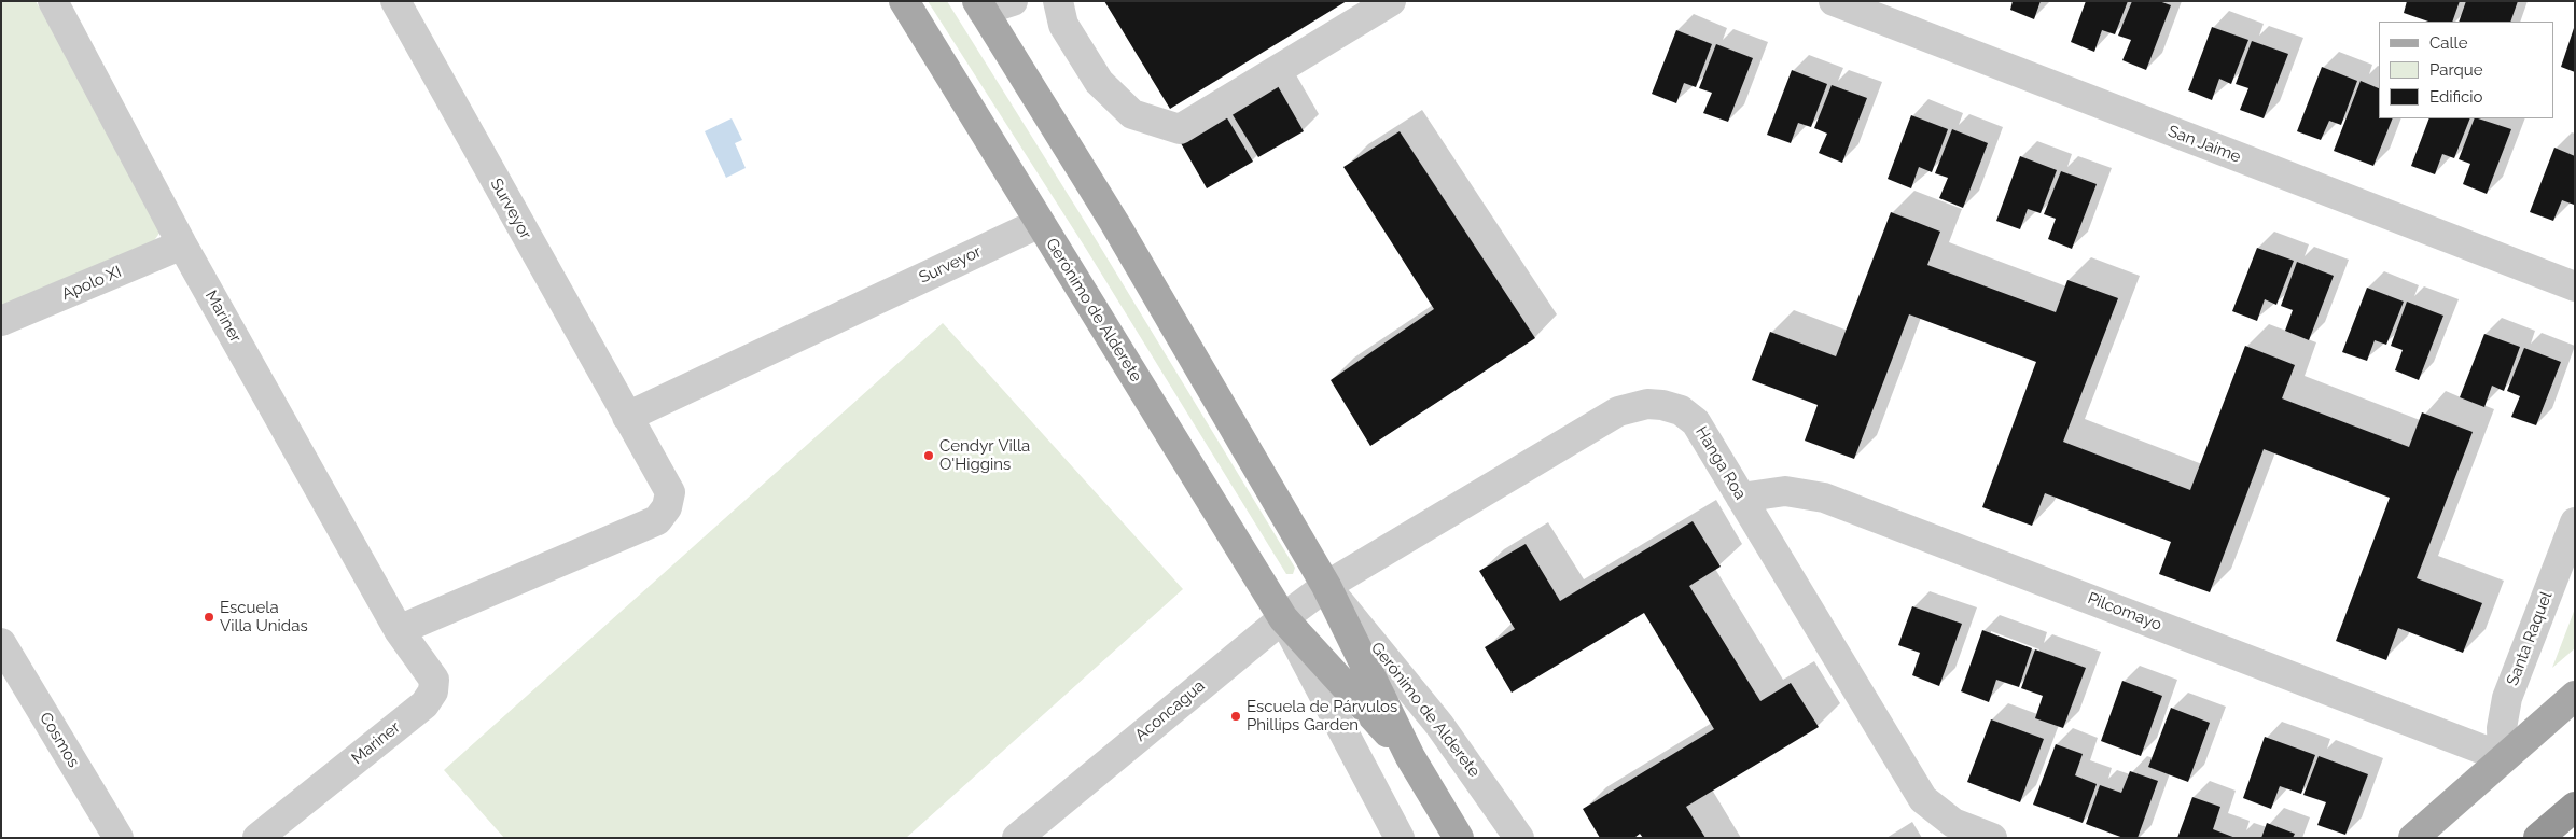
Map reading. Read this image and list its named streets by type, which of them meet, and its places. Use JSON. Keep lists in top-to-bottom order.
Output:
{
  "streets": {
    "main road": ["Gerónimo de Alderete"],
    "street": [
      "San Jaime",
      "Surveyor",
      "Apolo XI",
      "Mariner",
      "Hanga Roa",
      "Pilcomayo",
      "Santa Raquel",
      "Aconcagua",
      "Cosmos"
    ]
  },
  "crossings": [
    ["Surveyor", "Gerónimo de Alderete"],
    ["Surveyor", "Mariner"],
    ["Apolo XI", "Mariner"],
    ["Gerónimo de Alderete", "Hanga Roa"],
    ["Gerónimo de Alderete", "Aconcagua"],
    ["Hanga Roa", "Pilcomayo"],
    ["Hanga Roa", "Aconcagua"],
    ["Pilcomayo", "Santa Raquel"]
  ],
  "places": ["Cendyr Villa O'Higgins", "Escuela Villa Unidas", "Escuela de Párvulos Phillips Garden"],
  "legend": ["Calle", "Parque", "Edificio"]
}
